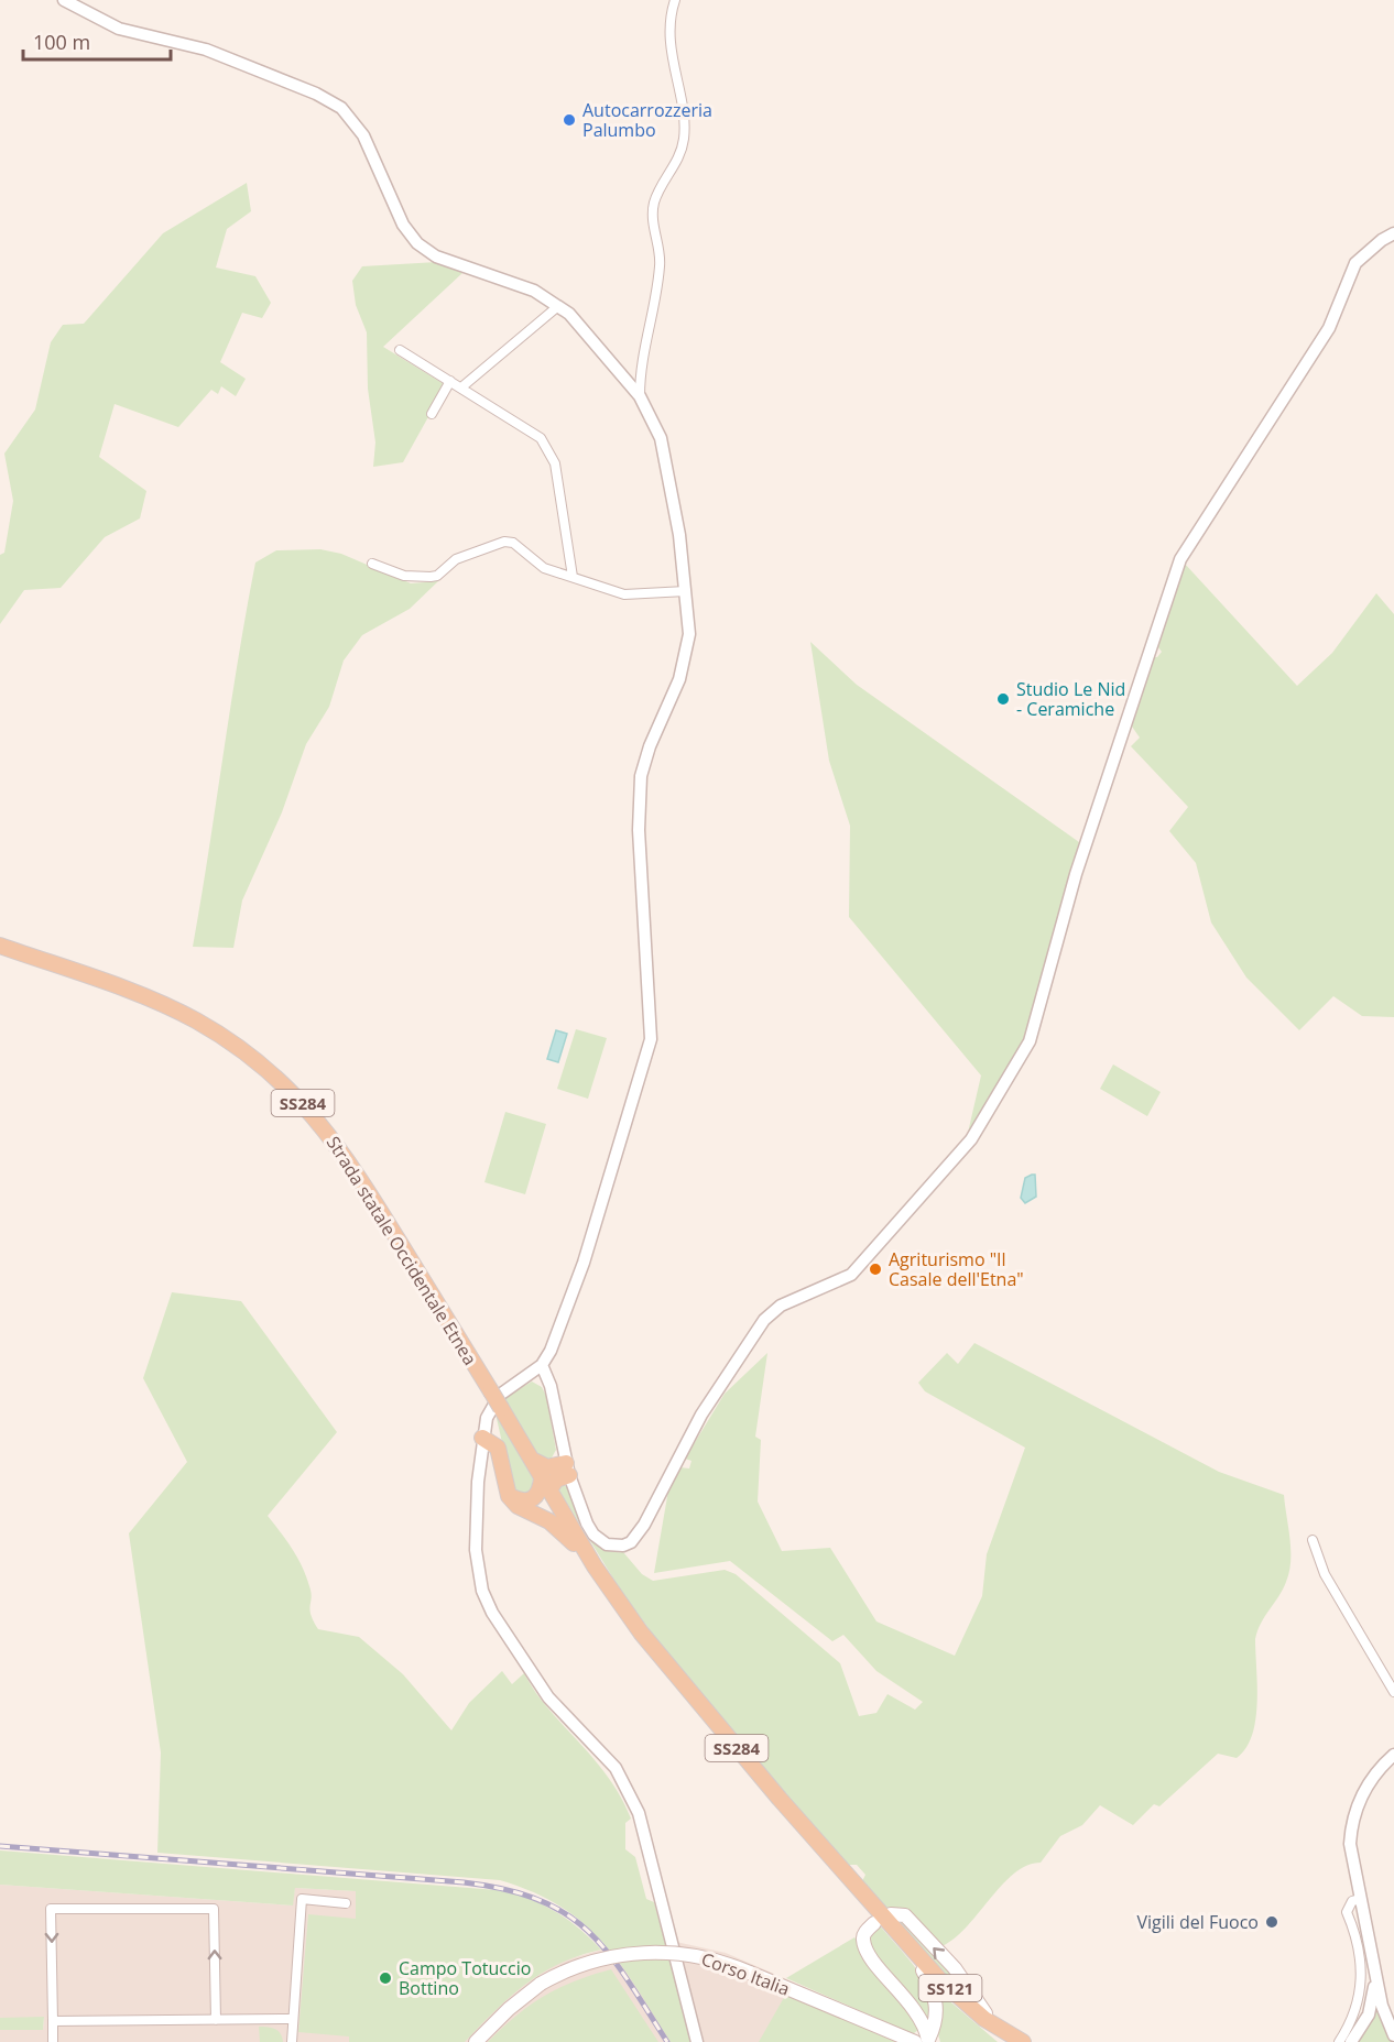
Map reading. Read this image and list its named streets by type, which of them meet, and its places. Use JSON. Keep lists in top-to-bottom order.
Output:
{
  "streets": {
    "main road": [
      "SS284",
      "Strada statale Occidentale Etnea",
      "Corso Italia",
      "SS121"
    ]
  },
  "crossings": [
    ["SS284", "Strada statale Occidentale Etnea"],
    ["SS284", "SS121"]
  ],
  "places": [
    "Autocarrozzeria Palumbo",
    "Studio Le Nid - Ceramiche",
    "Agriturismo \"Il Casale dell'Etna\"",
    "Vigili del Fuoco",
    "Campo Totuccio Bottino"
  ],
  "scale_bar": "100 m"
}
